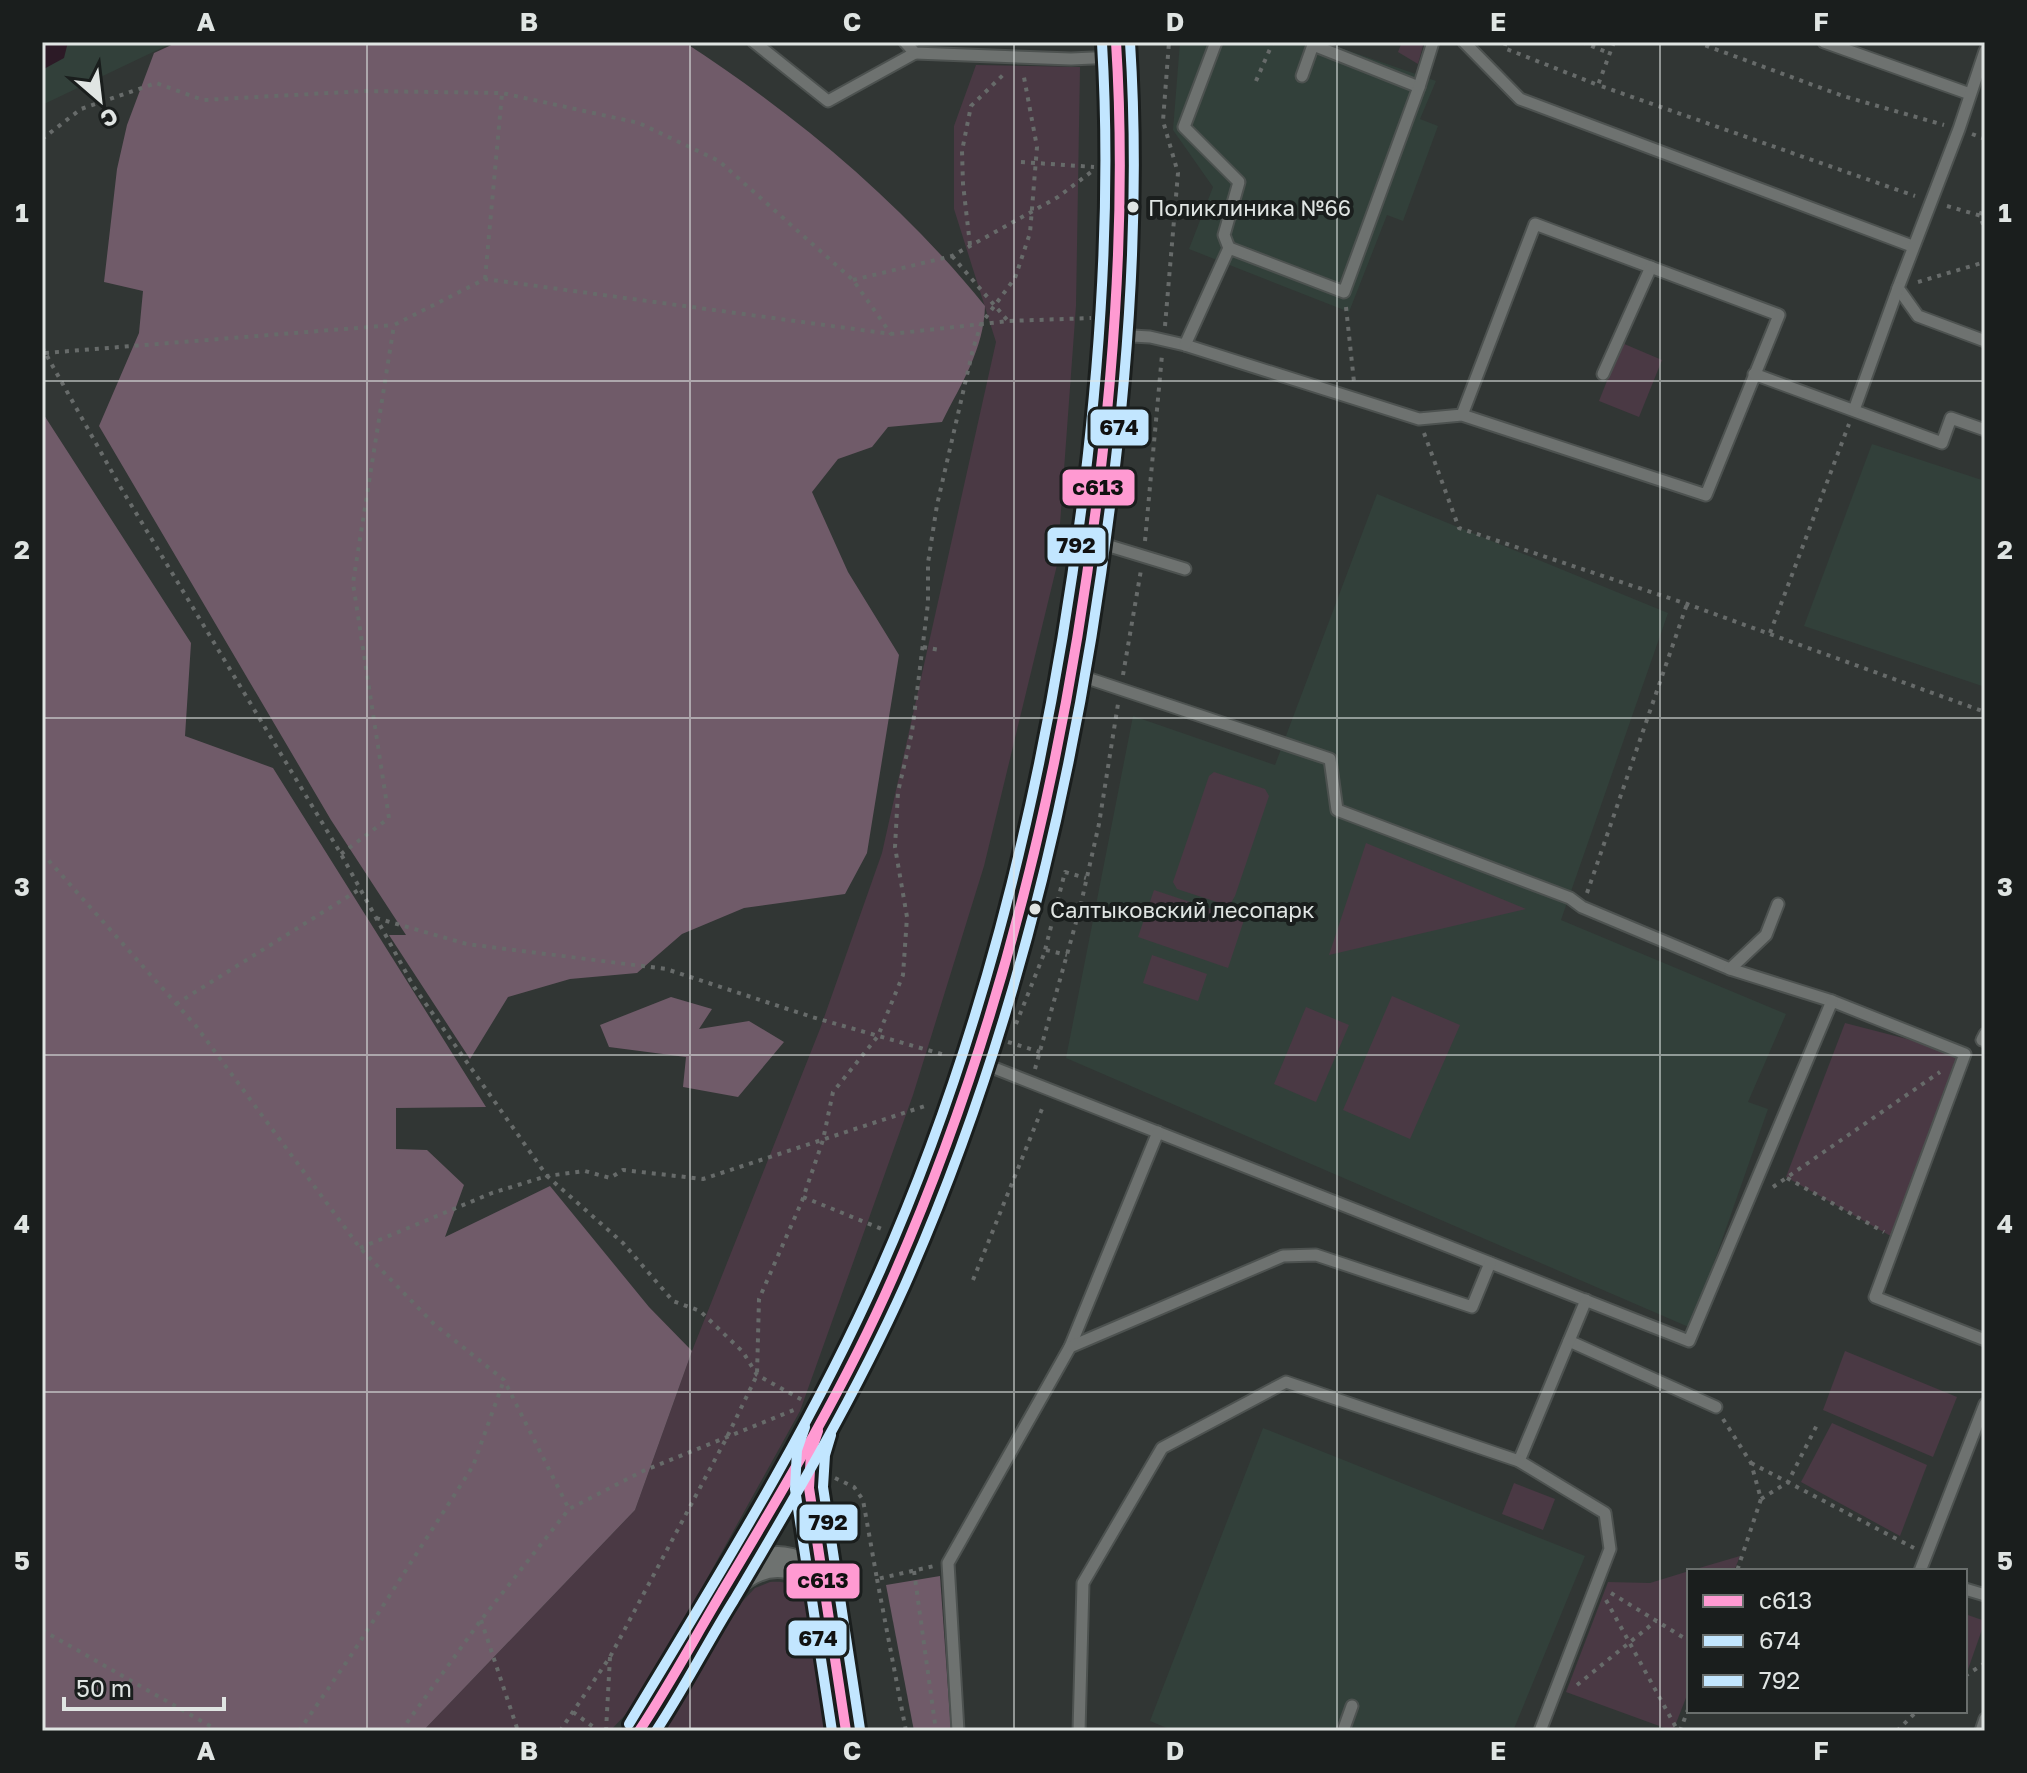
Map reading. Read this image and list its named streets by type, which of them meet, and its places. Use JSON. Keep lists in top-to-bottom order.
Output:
{
  "places": ["Поликлиника №66", "Салтыковский лесопарк"],
  "lines": ["transit line с613", "transit line 674", "transit line 792"],
  "legend": ["с613", "674", "792"],
  "scale_bar": "50 m",
  "north": "bottom right",
  "grid": {
    "columns": [
      "A",
      "B",
      "C",
      "D",
      "E",
      "F"
    ],
    "rows": [
      "1",
      "2",
      "3",
      "4",
      "5"
    ]
  }
}
